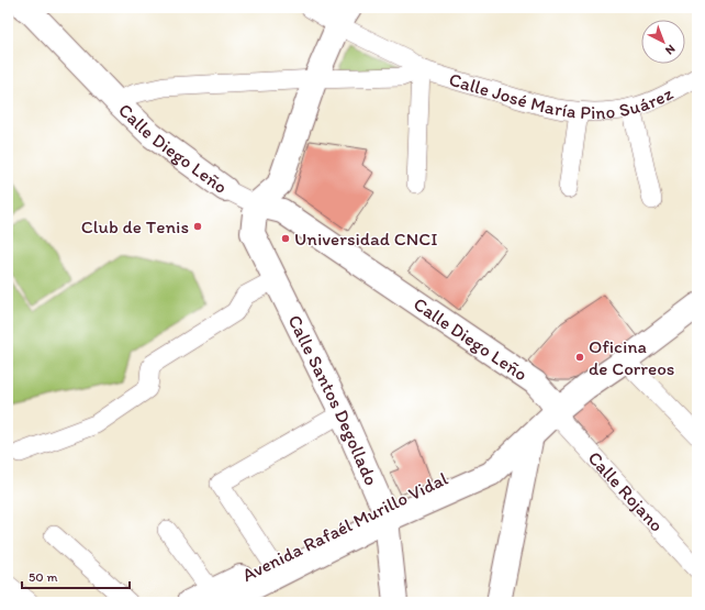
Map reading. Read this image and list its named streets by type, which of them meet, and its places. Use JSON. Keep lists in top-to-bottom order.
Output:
{
  "streets": {
    "main road": ["Calle Diego Leño", "Calle Santos Degollado", "Avenida Rafaél Murillo Vidal"],
    "street": ["Calle José María Pino Suárez", "Calle Rojano"]
  },
  "crossings": [
    ["Calle José María Pino Suárez", "Calle Diego Leño"],
    ["Calle Diego Leño", "Calle Santos Degollado"],
    ["Calle Diego Leño", "Calle Rojano"],
    ["Calle Diego Leño", "Avenida Rafaél Murillo Vidal"],
    ["Calle Santos Degollado", "Avenida Rafaél Murillo Vidal"],
    ["Calle Rojano", "Avenida Rafaél Murillo Vidal"]
  ],
  "places": ["Club de Tenis", "Universidad CNCI", "Oficina de Correos"],
  "scale_bar": "50 m",
  "north": "bottom right"
}
